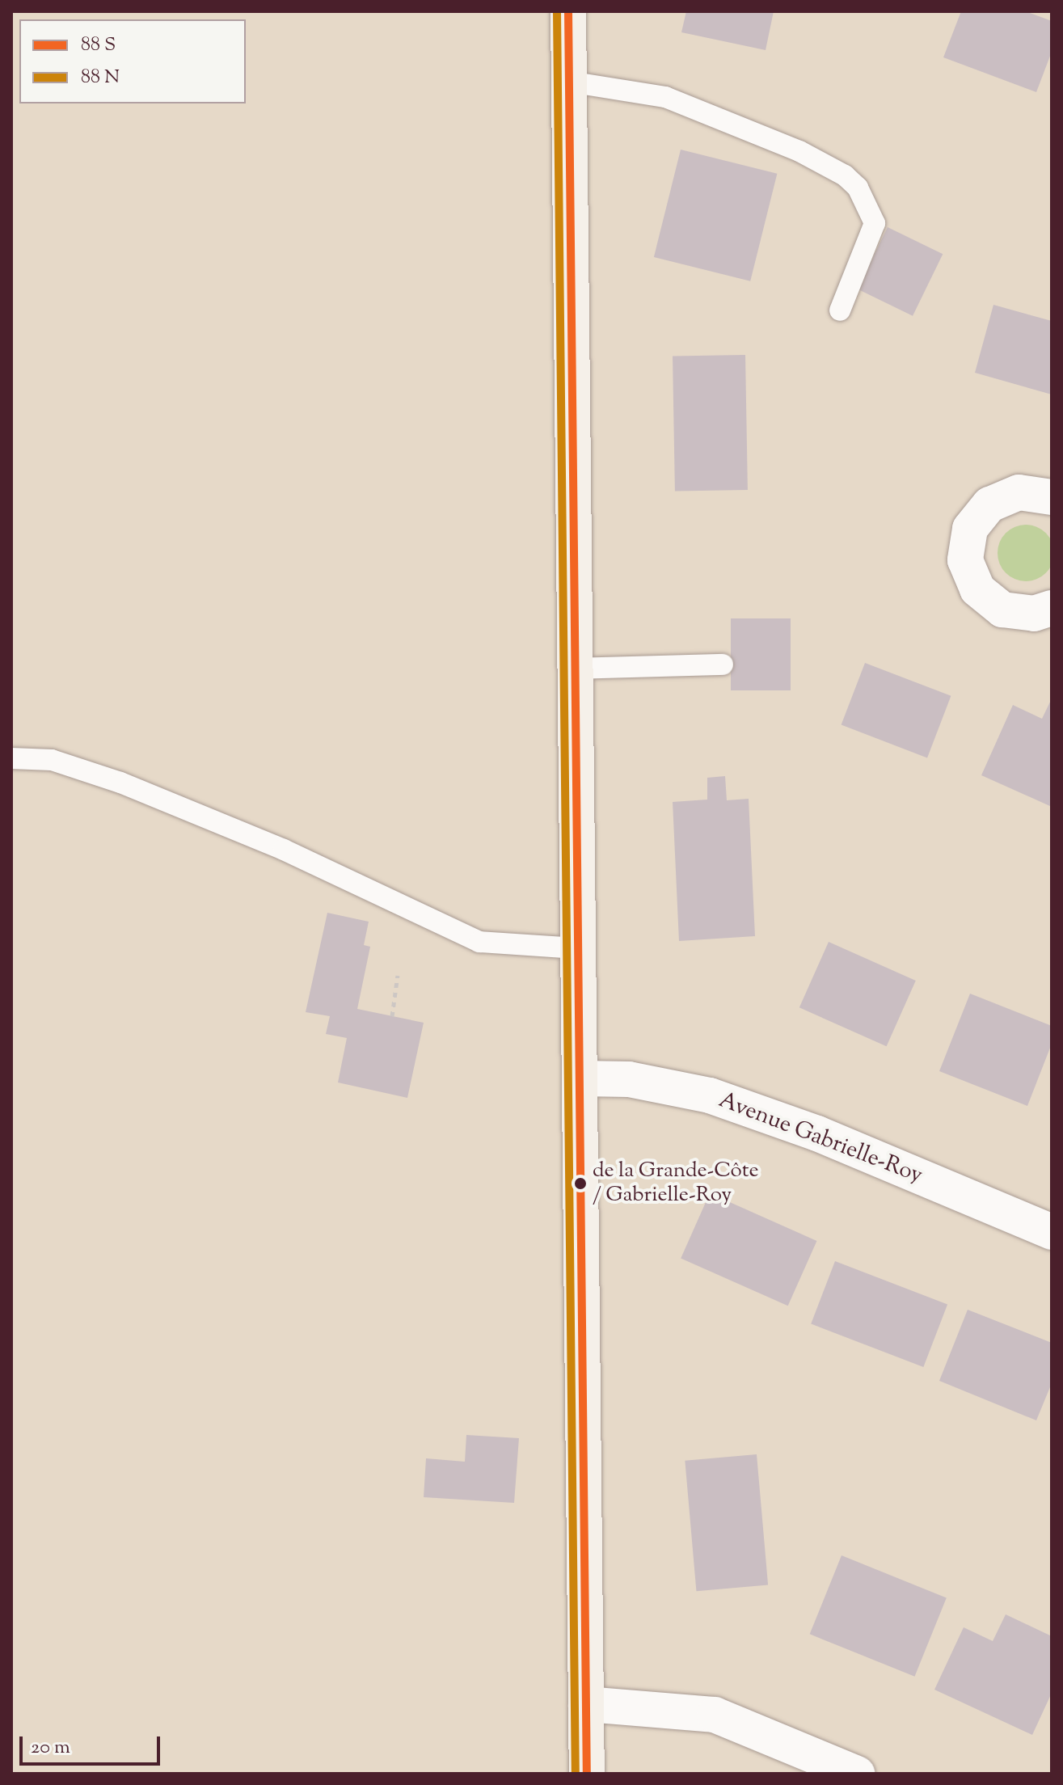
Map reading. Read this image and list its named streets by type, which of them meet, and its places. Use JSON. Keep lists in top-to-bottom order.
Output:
{
  "streets": {
    "street": ["Avenue Gabrielle-Roy"]
  },
  "places": ["de la Grande-Côte / Gabrielle-Roy"],
  "legend": ["88 S", "88 N"],
  "scale_bar": "20 m"
}
